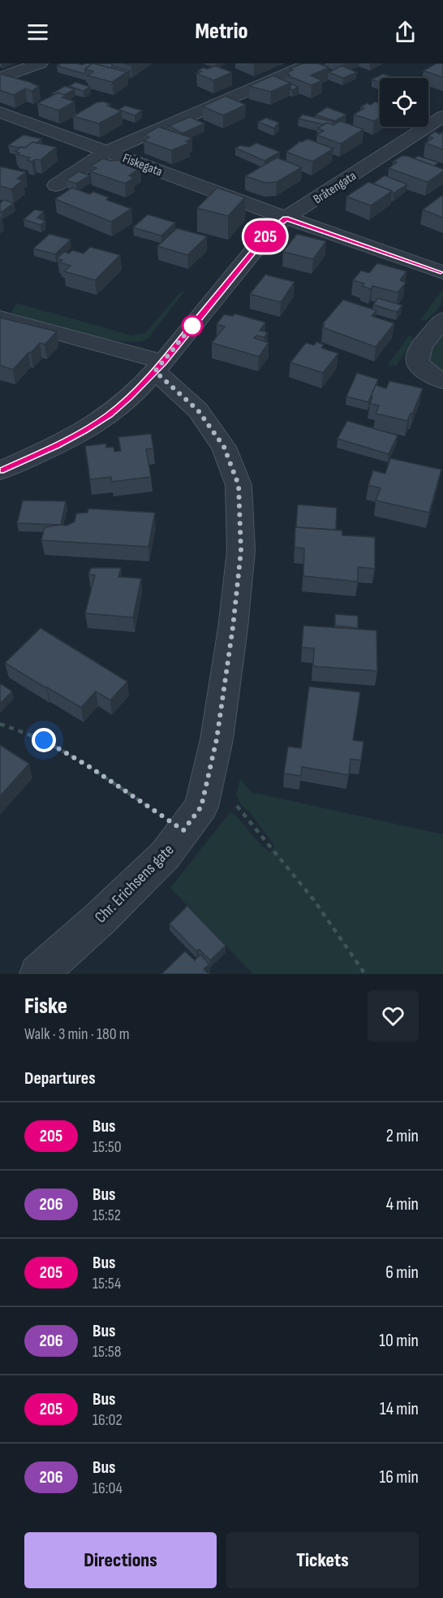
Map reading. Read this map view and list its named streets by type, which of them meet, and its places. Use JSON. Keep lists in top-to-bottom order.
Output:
{
  "streets": {
    "street": ["Fiskegata", "Bråtengata", "Chr. Erichsens gate"]
  },
  "crossings": [
    ["Fiskegata", "Bråtengata"],
    ["Bråtengata", "Chr. Erichsens gate"]
  ],
  "lines": ["bus line 205"],
  "page": {
    "header": "Metrio",
    "on_map": "205",
    "heading": [
      ["Fiske", "Walk · 3 min · 180 m"],
      "Departures"
    ],
    "list": [
      {
        "mark": "205",
        "name": "Bus",
        "note": "15:50",
        "value": "2 min"
      },
      {
        "mark": "206",
        "name": "Bus",
        "note": "15:52",
        "value": "4 min"
      },
      {
        "mark": "205",
        "name": "Bus",
        "note": "15:54",
        "value": "6 min"
      },
      {
        "mark": "206",
        "name": "Bus",
        "note": "15:58",
        "value": "10 min"
      },
      {
        "mark": "205",
        "name": "Bus",
        "note": "16:02",
        "value": "14 min"
      },
      {
        "mark": "206",
        "name": "Bus",
        "note": "16:04",
        "value": "16 min"
      }
    ],
    "buttons": ["Directions", "Tickets"]
  }
}
